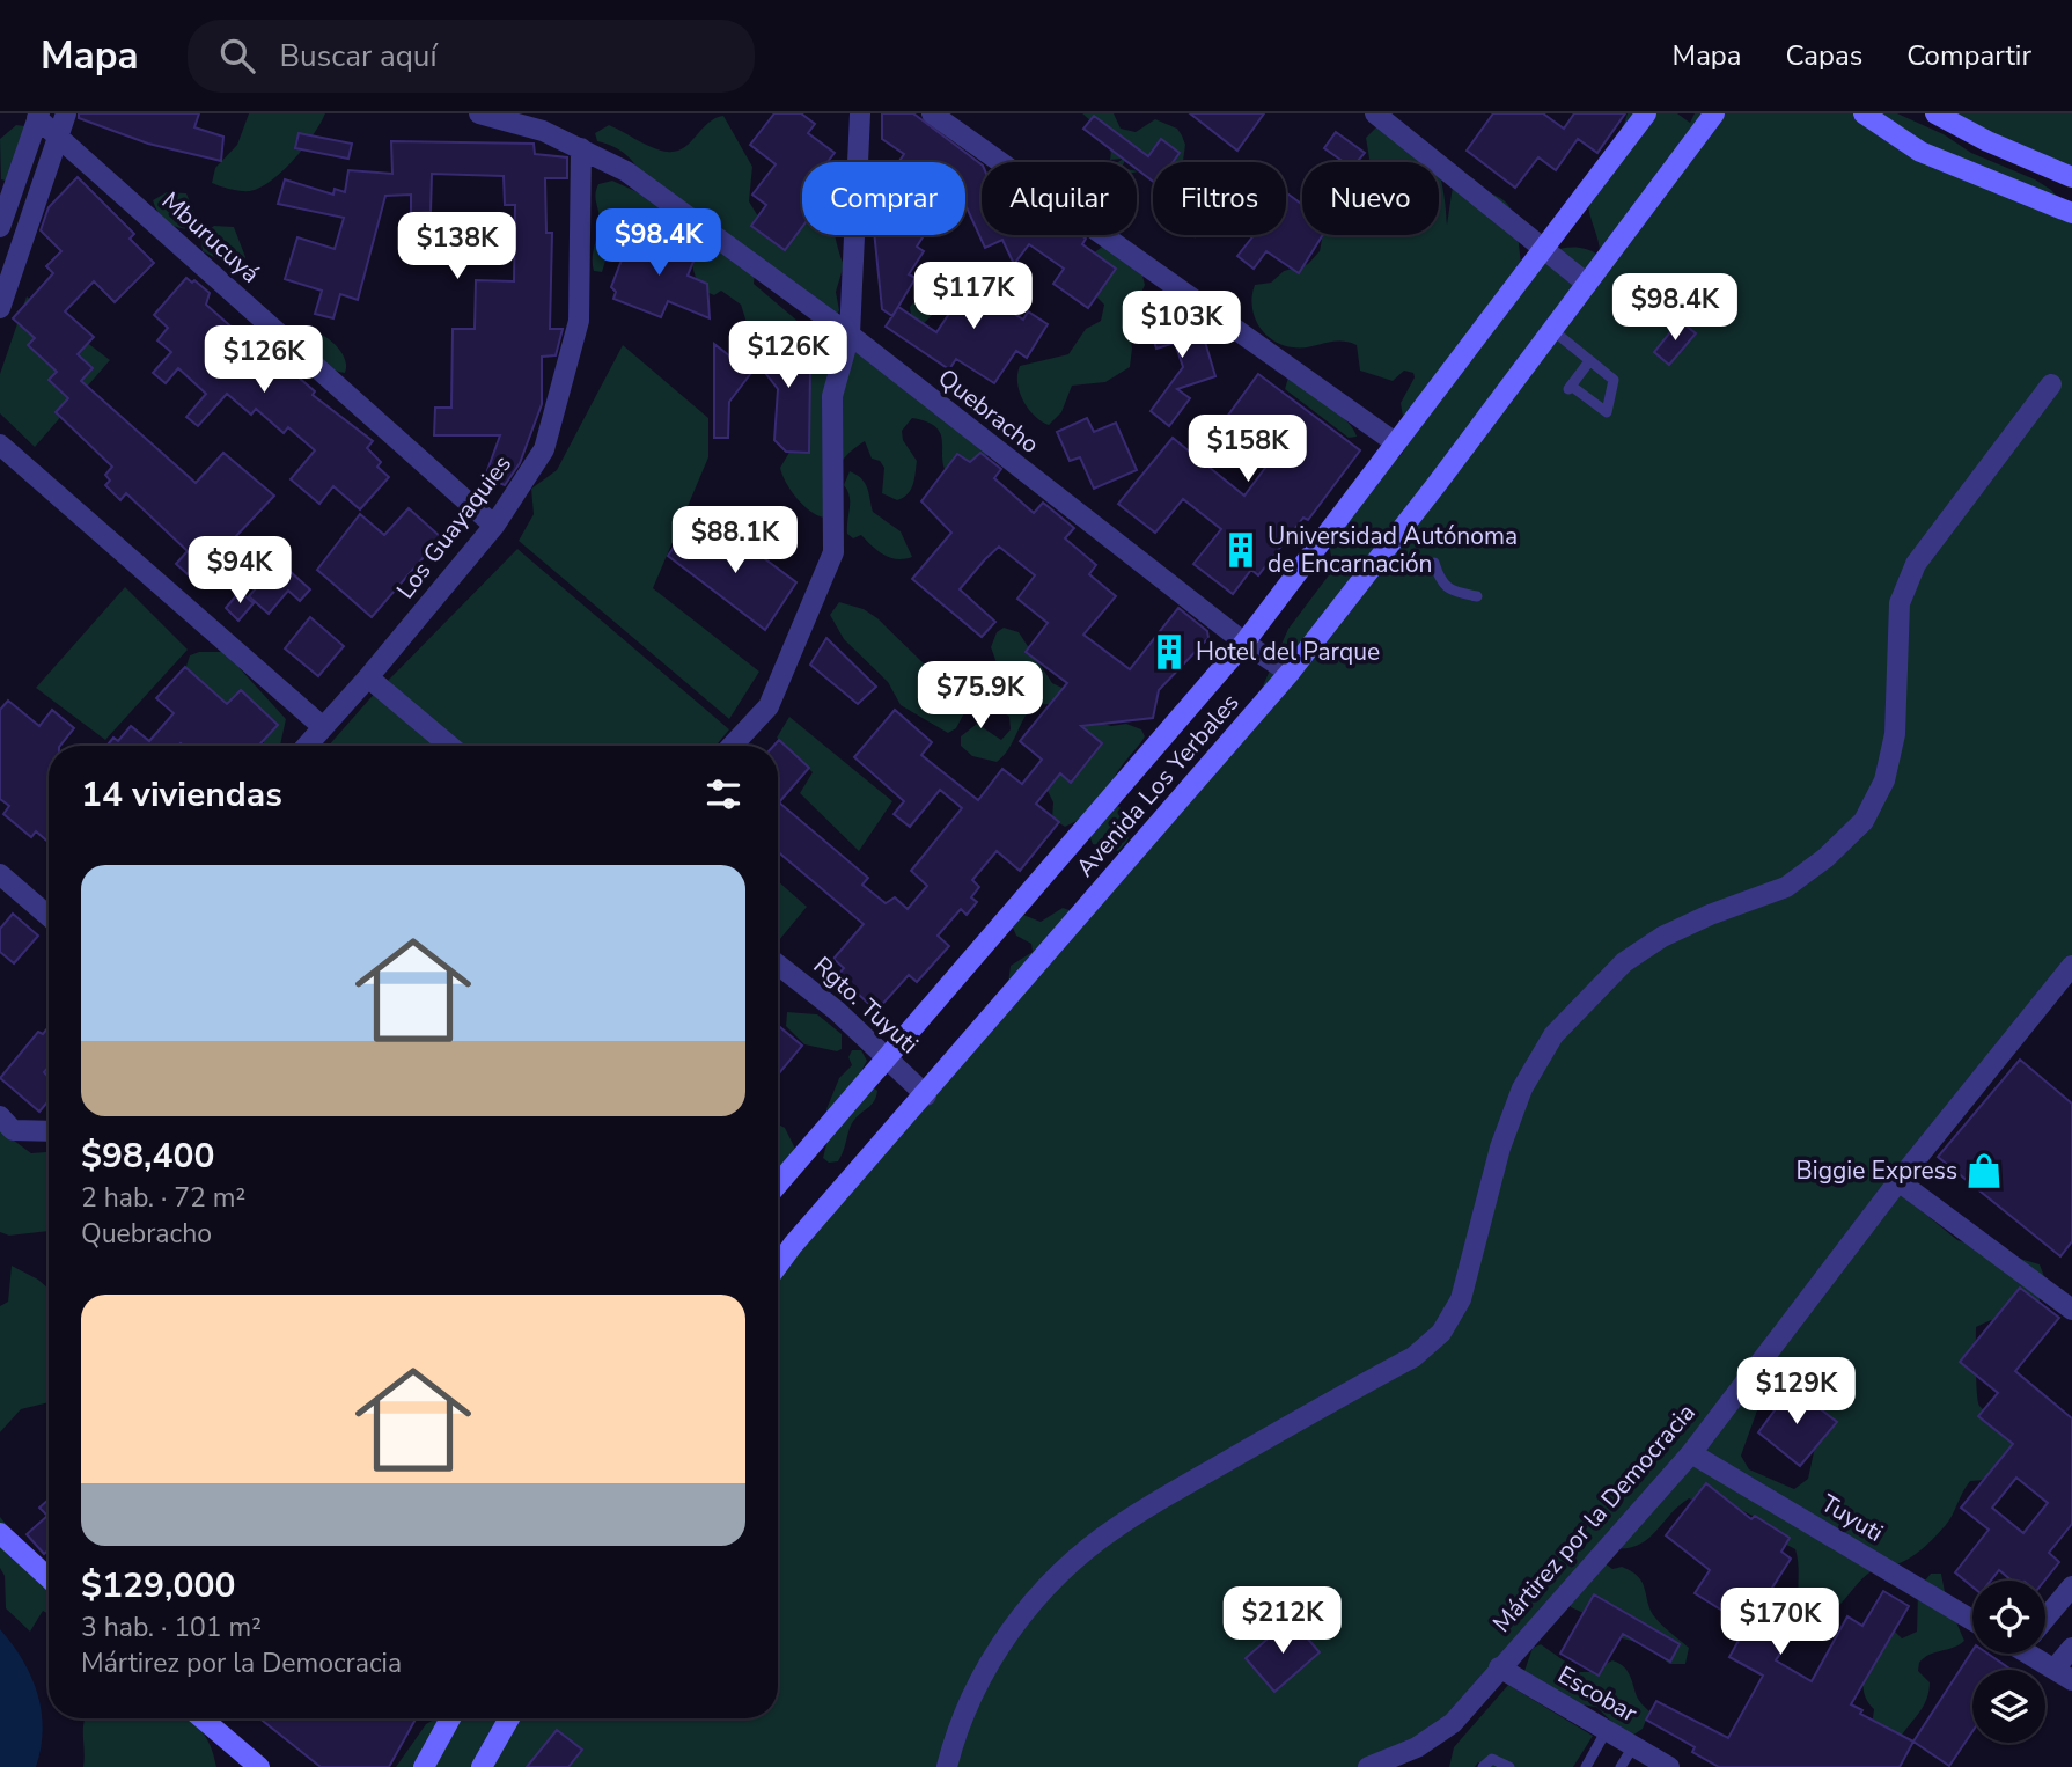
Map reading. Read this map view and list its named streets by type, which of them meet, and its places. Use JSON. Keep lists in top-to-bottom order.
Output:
{
  "streets": {
    "street": [
      "Mburucuyá",
      "Quebracho",
      "Los Guayaquies",
      "Avenida Los Yerbales",
      "Rgto. Tuyuti",
      "Mártirez por la Democracia",
      "Tuyuti",
      "Escobar"
    ]
  },
  "crossings": [
    ["Mburucuyá", "Los Guayaquies"],
    ["Quebracho", "Los Guayaquies"],
    ["Quebracho", "Avenida Los Yerbales"],
    ["Avenida Los Yerbales", "Rgto. Tuyuti"],
    ["Mártirez por la Democracia", "Tuyuti"],
    ["Mártirez por la Democracia", "Escobar"]
  ],
  "places": {
    "building": ["Universidad Autónoma de Encarnación", "Hotel del Parque"],
    "shop": ["Biggie Express"]
  },
  "page": {
    "header": "Mapa",
    "search": "Buscar aquí",
    "nav": ["Mapa", "Capas", "Compartir"],
    "chip": [
      "Comprar",
      "Alquilar",
      "Filtros",
      "Nuevo"
    ],
    "price": [
      "$98.4K",
      "$138K",
      "$117K",
      "$98.4K",
      "$103K",
      "$126K",
      "$126K",
      "$158K",
      "$88.1K",
      "$94K",
      "$75.9K",
      "$129K",
      "$212K",
      "$170K"
    ],
    "heading": "14 viviendas",
    "list": [
      {
        "name": "$98,400",
        "note": "2 hab. · 72 m² · Quebracho"
      },
      {
        "name": "$129,000",
        "note": "3 hab. · 101 m² · Mártirez por la Democracia"
      }
    ]
  }
}
